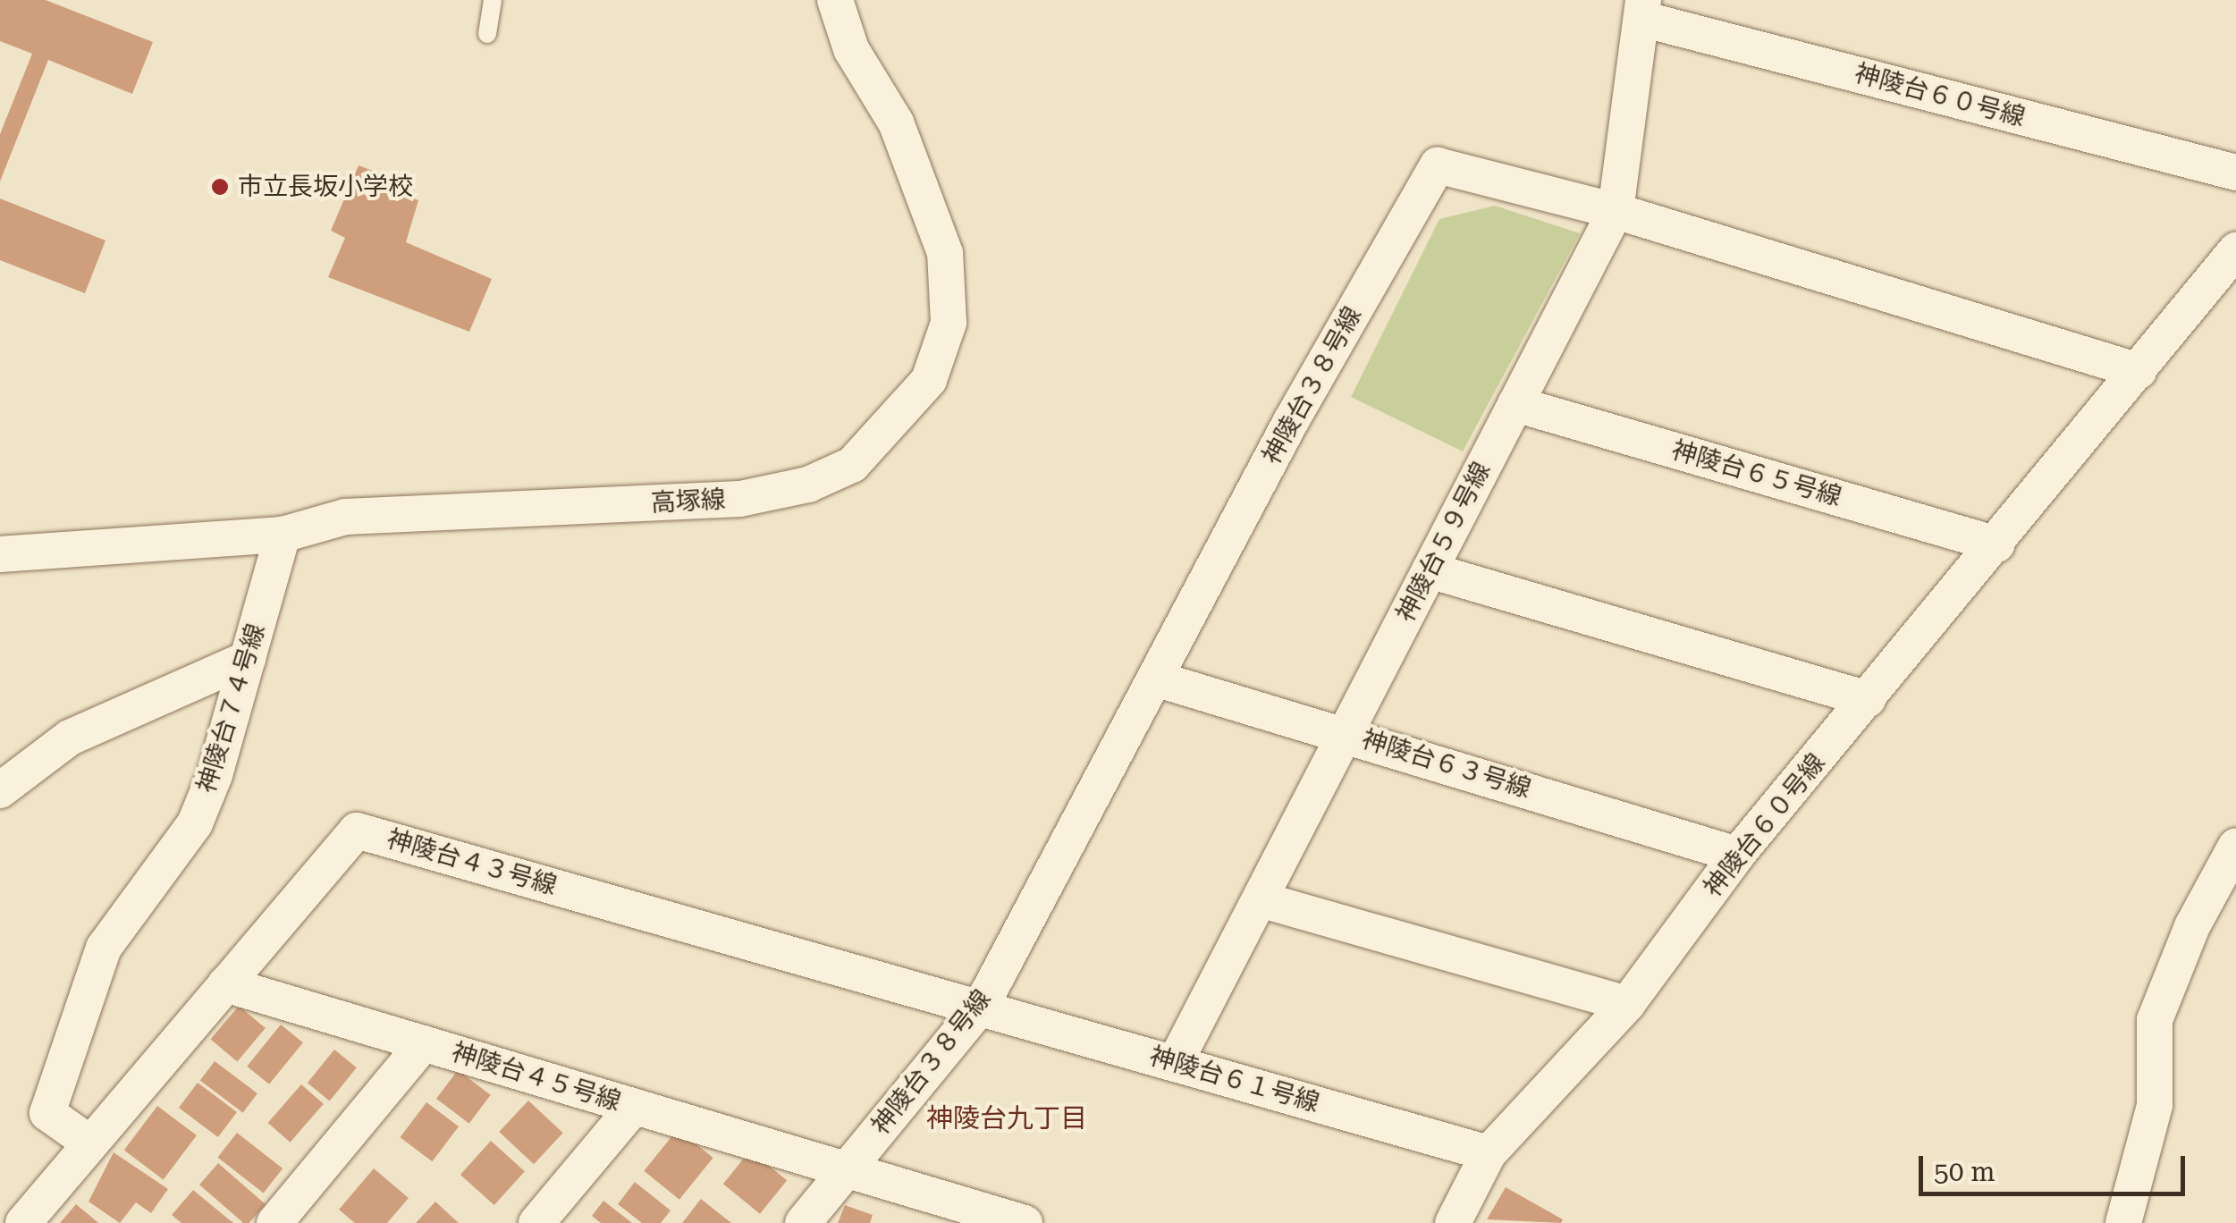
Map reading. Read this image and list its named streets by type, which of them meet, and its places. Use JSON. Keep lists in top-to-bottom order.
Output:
{
  "streets": {
    "street": [
      "神陵台６０号線",
      "神陵台３８号線",
      "神陵台６５号線",
      "高塚線",
      "神陵台５９号線",
      "神陵台７４号線",
      "神陵台６３号線",
      "神陵台４３号線",
      "神陵台４５号線",
      "神陵台６１号線"
    ]
  },
  "crossings": [
    ["神陵台６０号線", "神陵台３８号線"],
    ["神陵台６０号線", "神陵台６５号線"],
    ["神陵台６０号線", "神陵台５９号線"],
    ["神陵台６０号線", "神陵台６３号線"],
    ["神陵台６０号線", "神陵台６１号線"],
    ["神陵台３８号線", "神陵台５９号線"],
    ["神陵台３８号線", "神陵台６３号線"],
    ["神陵台３８号線", "神陵台４３号線"],
    ["神陵台３８号線", "神陵台４５号線"],
    ["神陵台３８号線", "神陵台６１号線"],
    ["神陵台６５号線", "神陵台５９号線"],
    ["高塚線", "神陵台７４号線"],
    ["神陵台５９号線", "神陵台６３号線"],
    ["神陵台５９号線", "神陵台６１号線"],
    ["神陵台７４号線", "神陵台４３号線"],
    ["神陵台４３号線", "神陵台４５号線"],
    ["神陵台４３号線", "神陵台６１号線"]
  ],
  "districts": ["神陵台九丁目"],
  "places": ["市立長坂小学校"],
  "scale_bar": "50 m"
}
